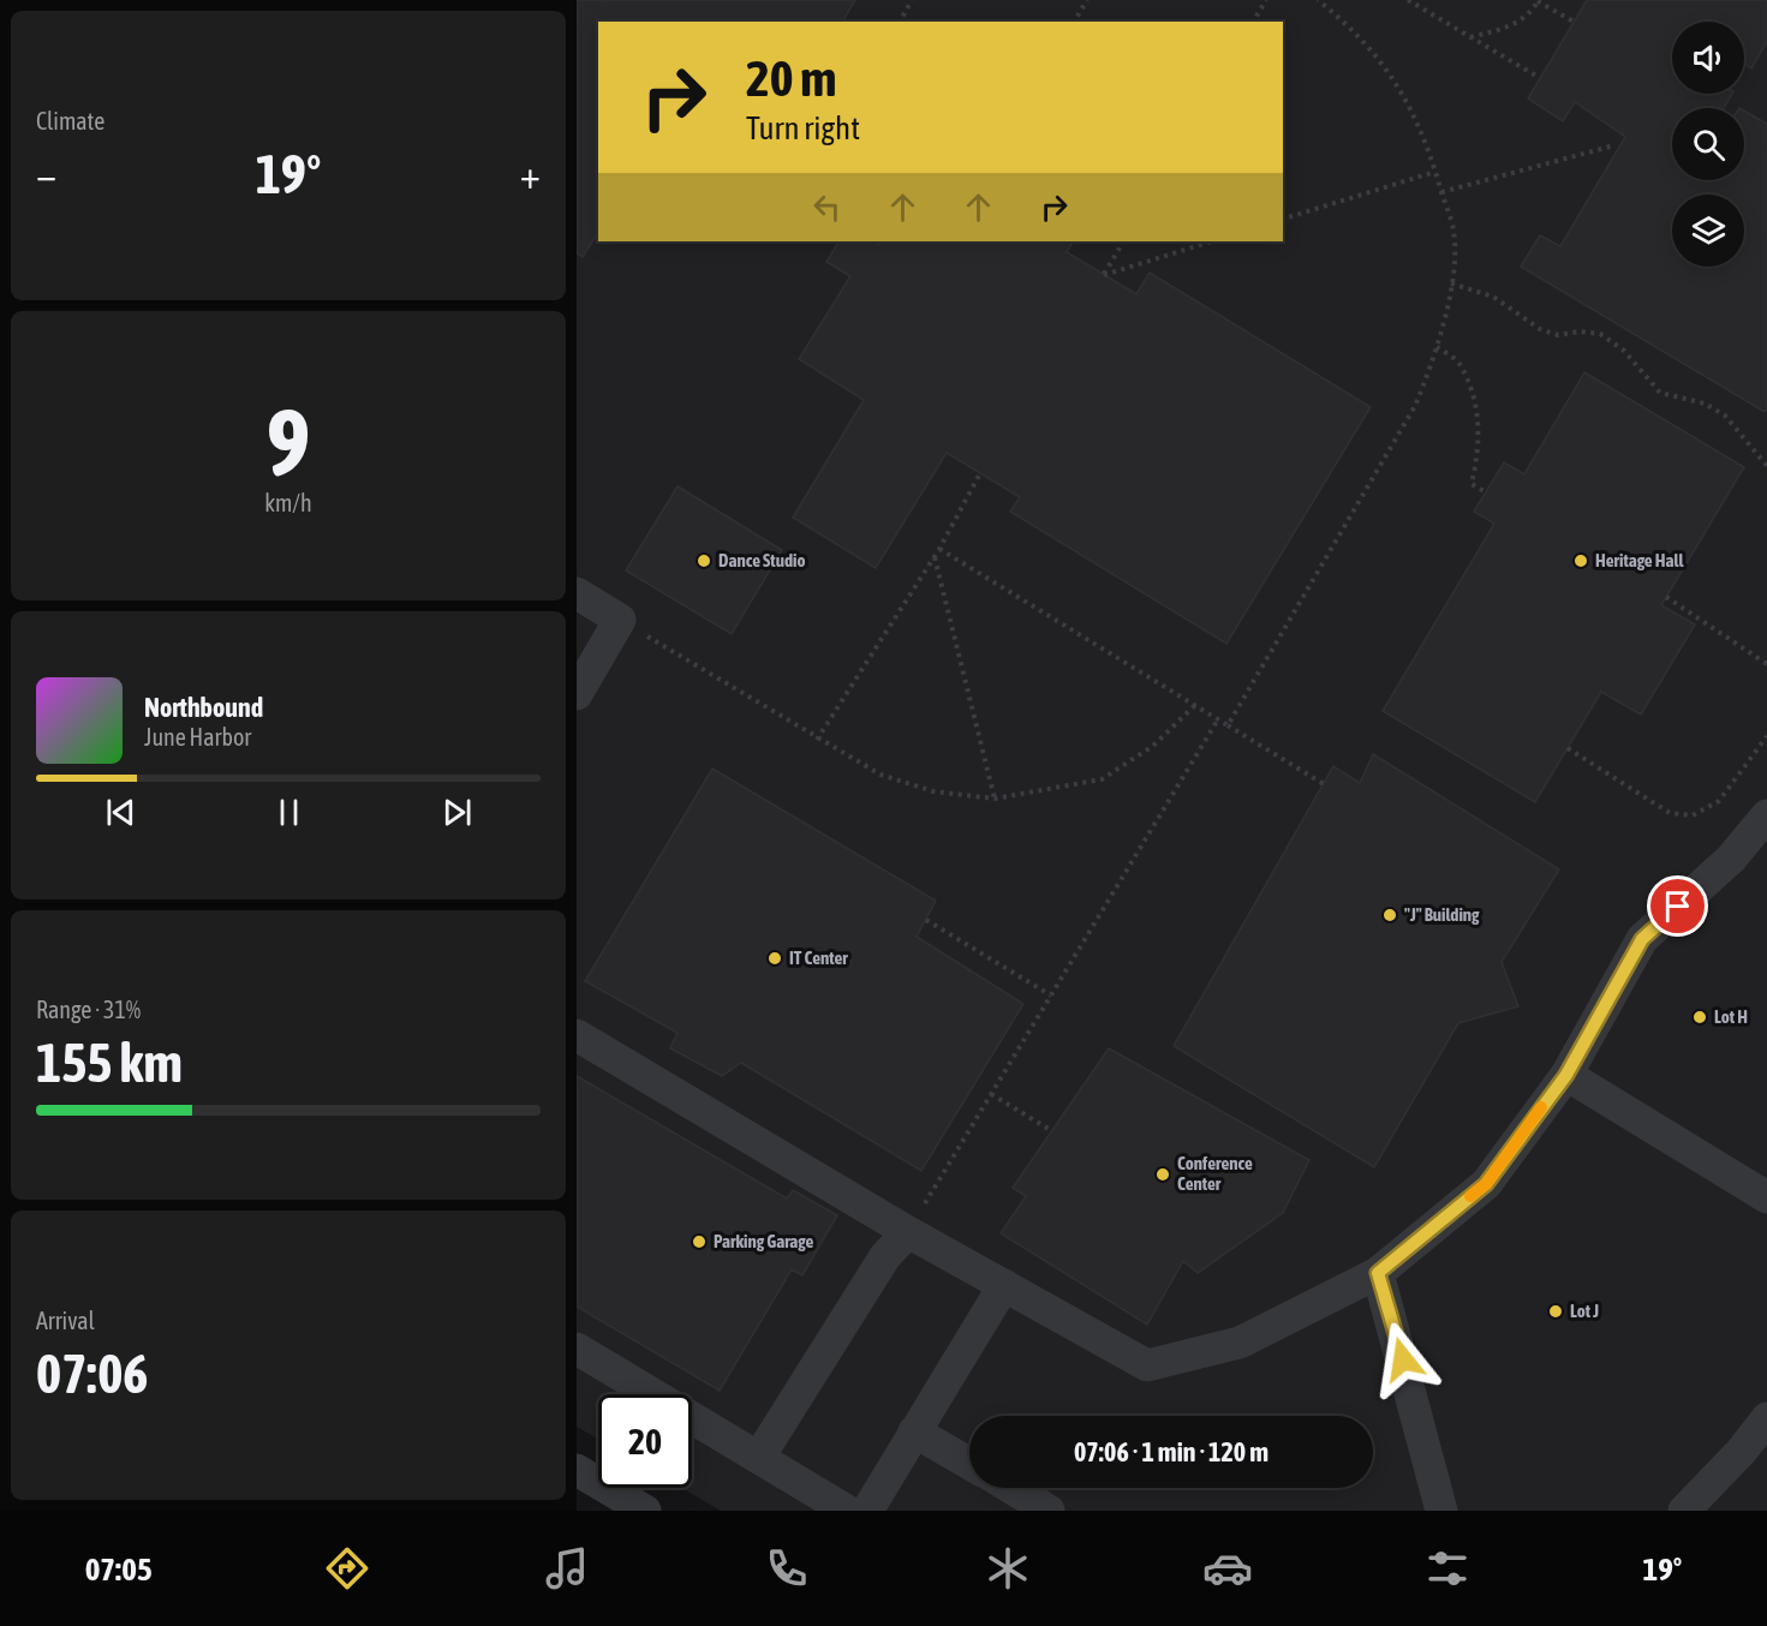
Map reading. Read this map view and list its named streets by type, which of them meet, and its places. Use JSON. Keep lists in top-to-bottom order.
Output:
{
  "places": [
    "Dance Studio",
    "Heritage Hall",
    "\"J\" Building",
    "IT Center",
    "Lot H",
    "Conference Center",
    "Parking Garage",
    "Lot J"
  ],
  "page": {
    "tile": [
      "Climate",
      ["9", "km/h"],
      ["Range · 31%", "155 km"],
      ["Arrival", "07:06"]
    ],
    "turn": ["20 m", "Turn right"],
    "heat": ["−", "19°", "+"],
    "song": ["Northbound", "June Harbor"],
    "limit": "20",
    "trip": "07:06 · 1 min · 120 m",
    "tabs": ["07:05", "19°"]
  }
}
